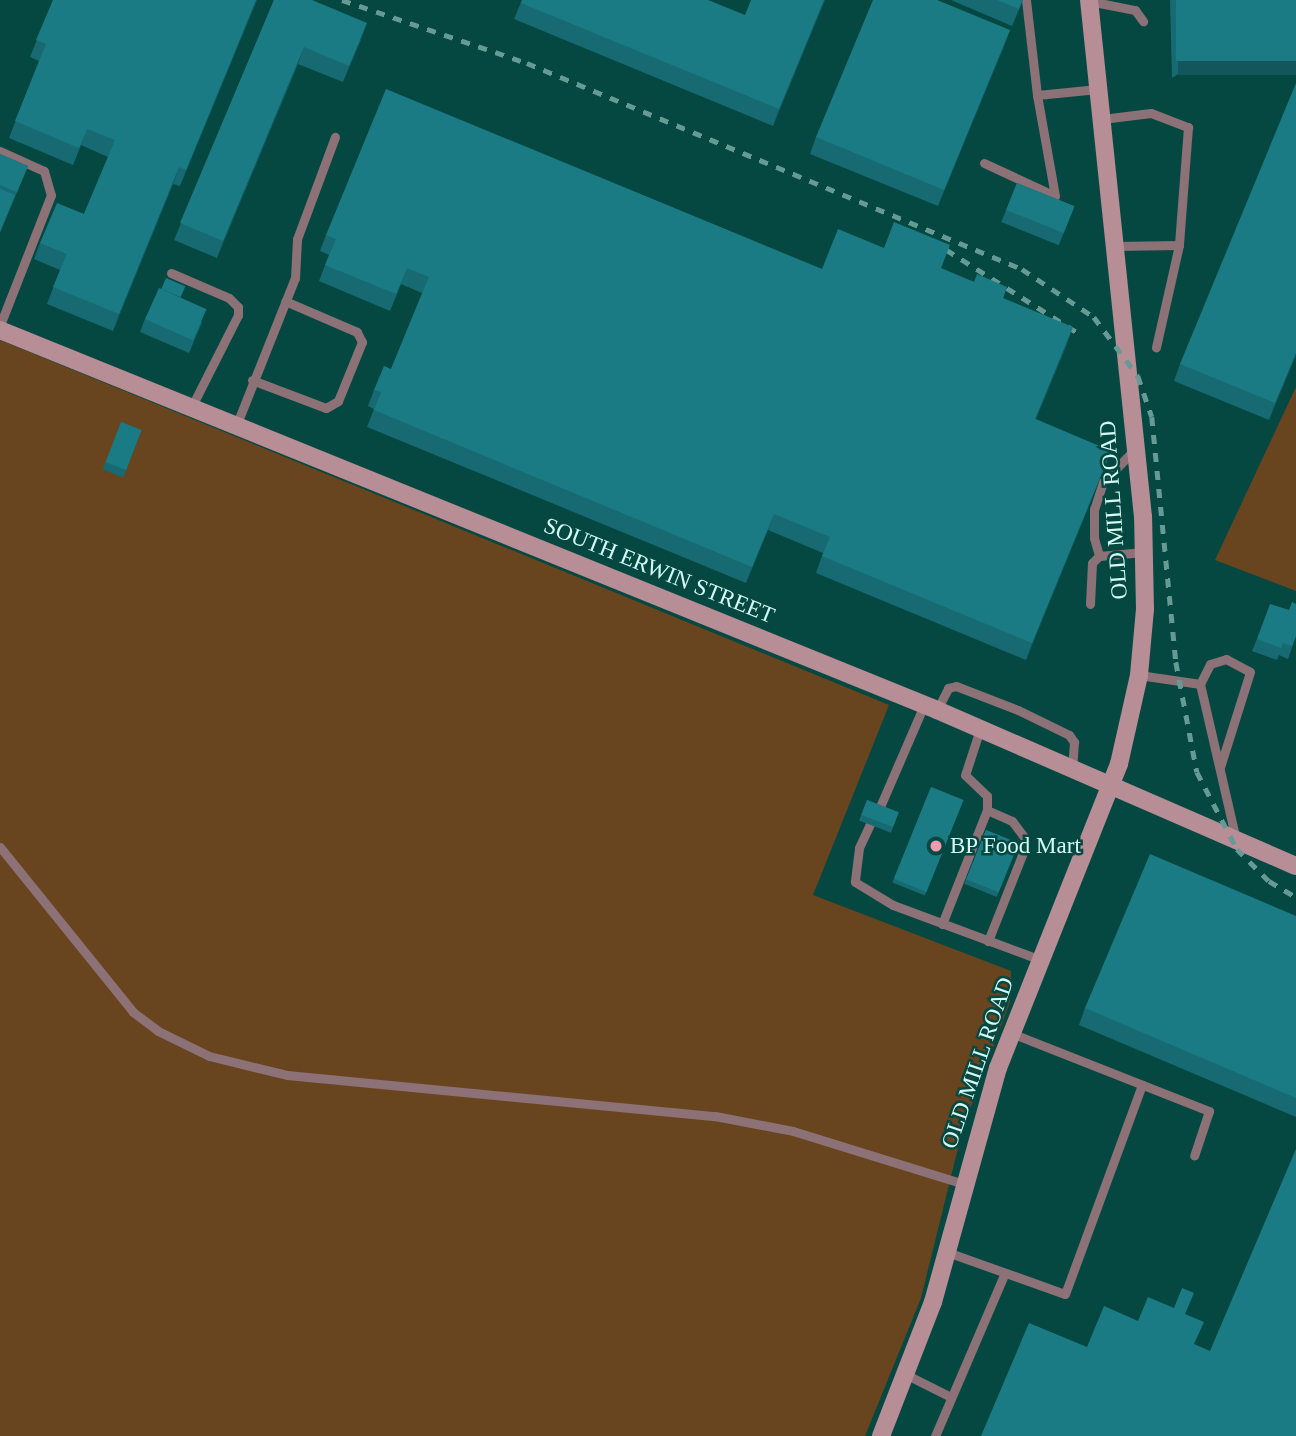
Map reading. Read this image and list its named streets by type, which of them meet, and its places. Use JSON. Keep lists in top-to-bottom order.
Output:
{
  "streets": {
    "street": ["OLD MILL ROAD", "SOUTH ERWIN STREET"]
  },
  "crossings": [
    ["OLD MILL ROAD", "SOUTH ERWIN STREET"]
  ],
  "places": ["BP Food Mart"]
}
